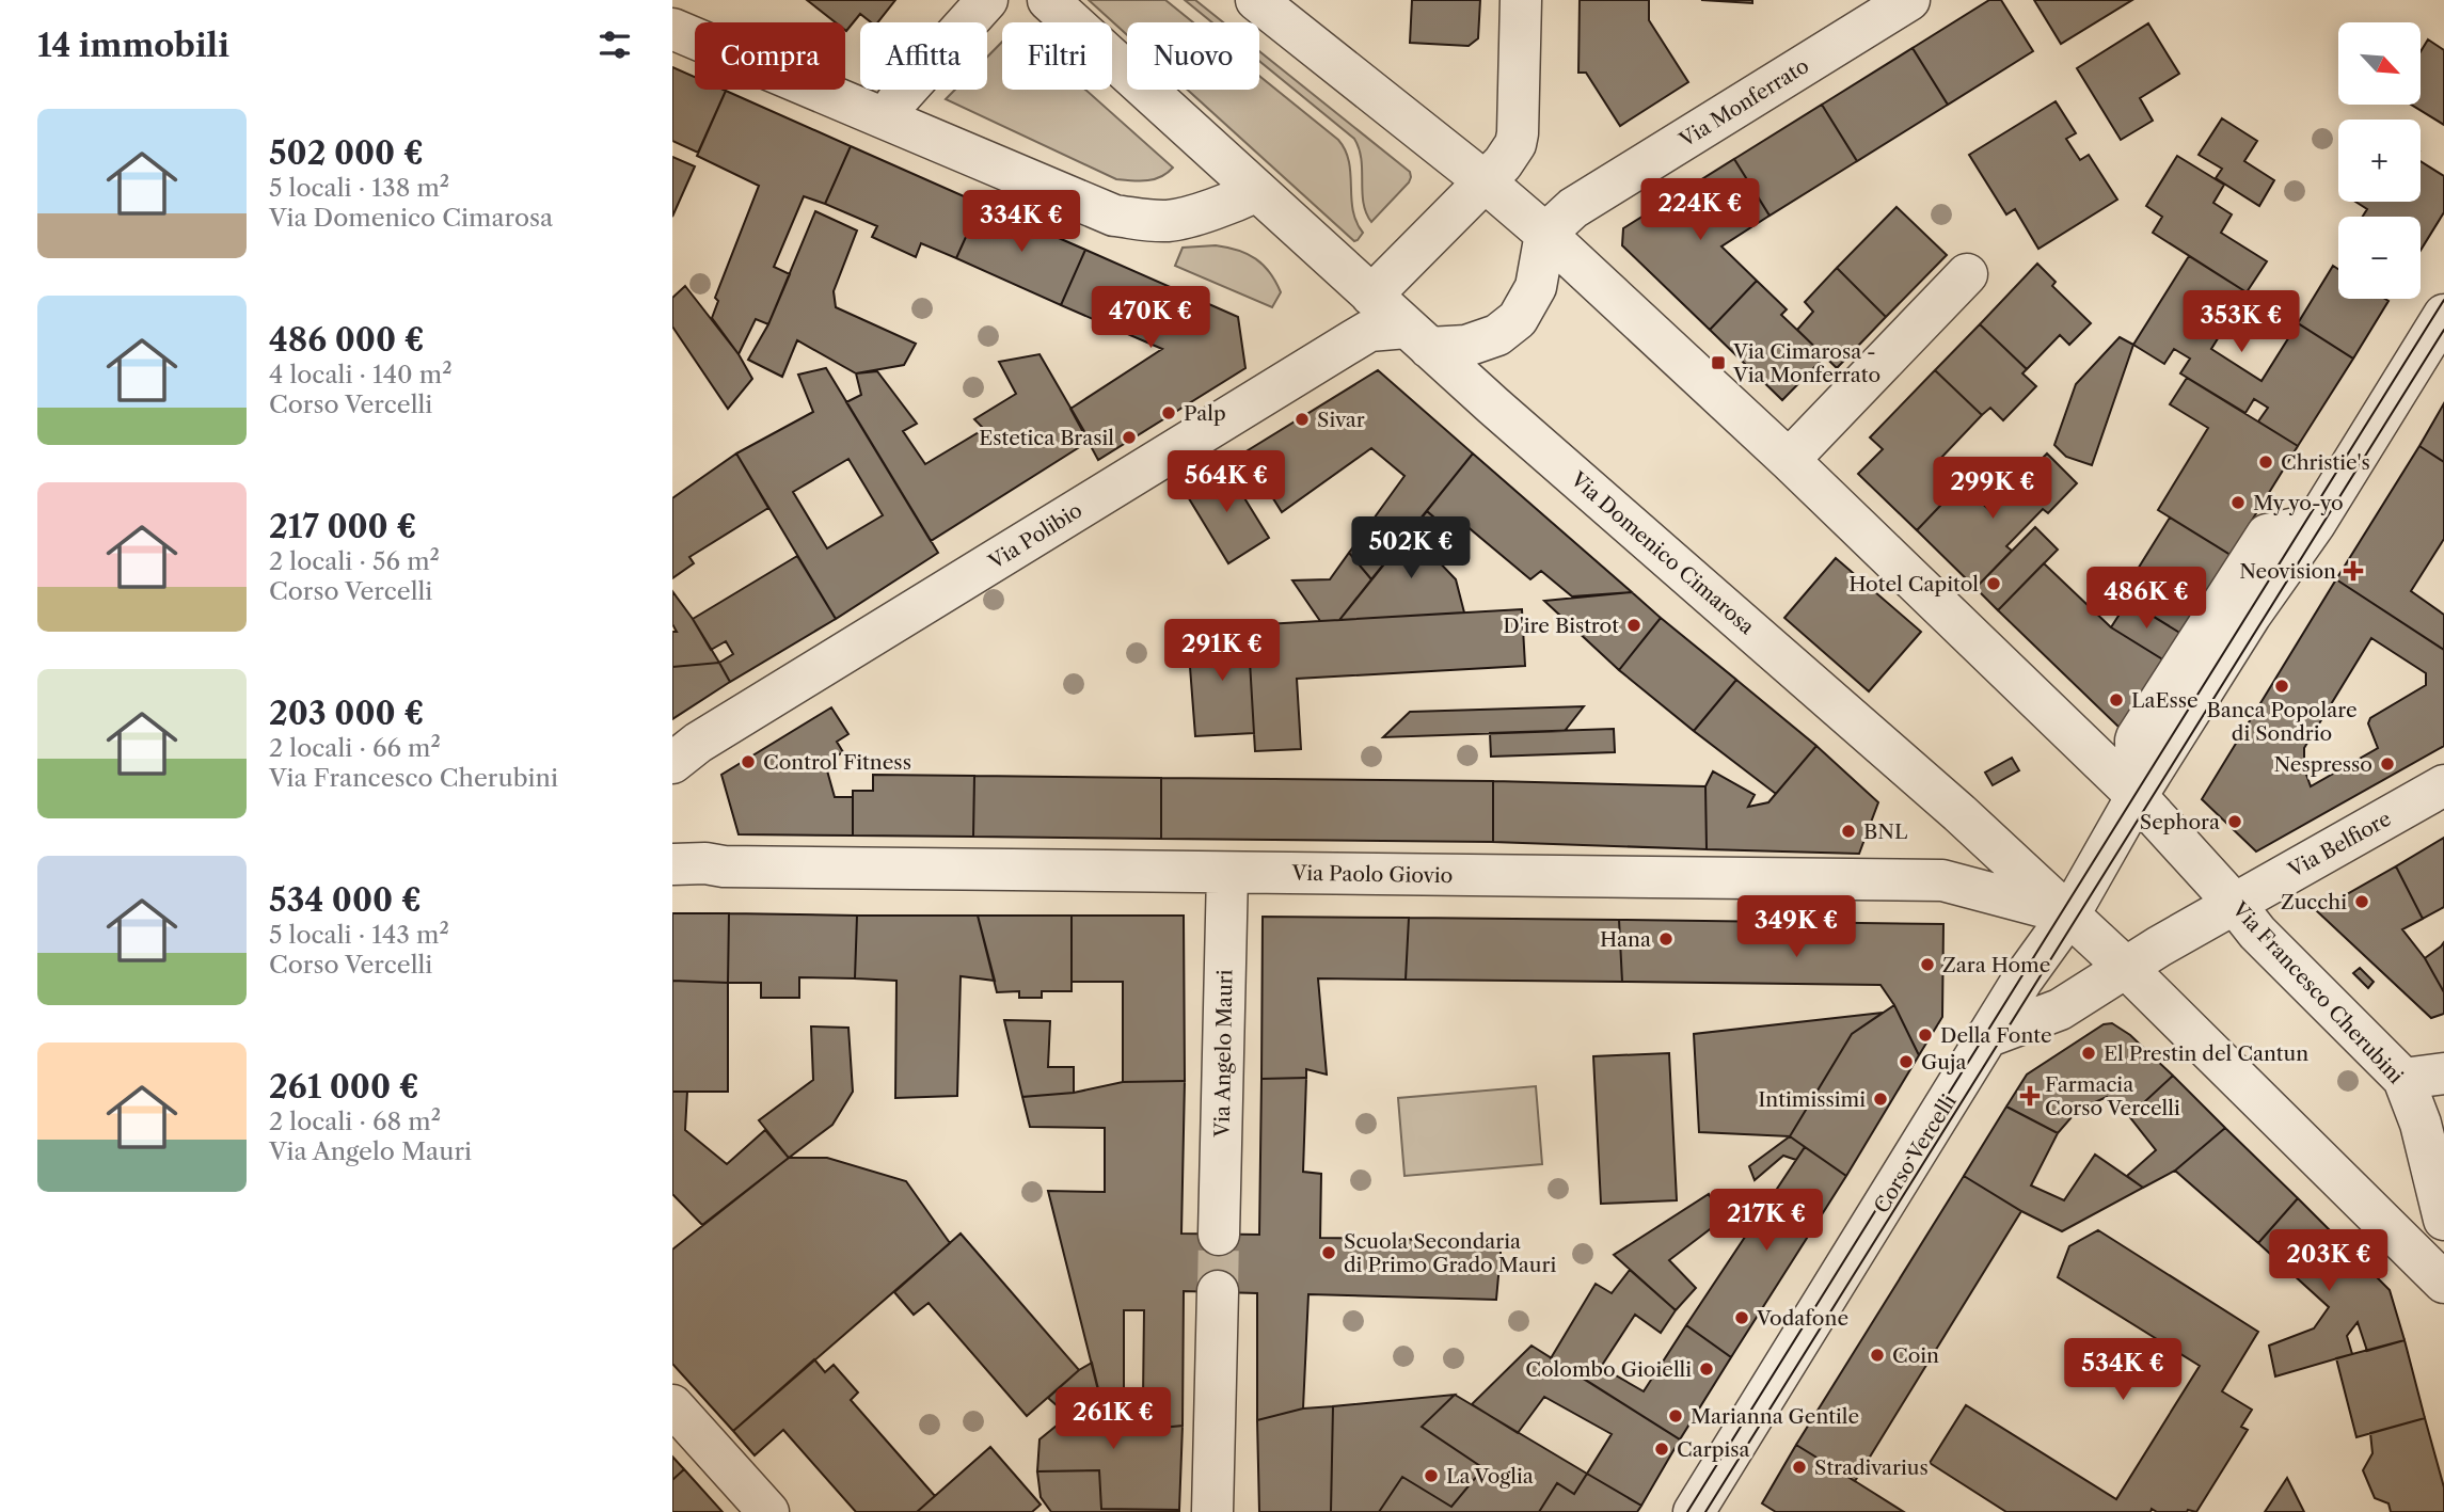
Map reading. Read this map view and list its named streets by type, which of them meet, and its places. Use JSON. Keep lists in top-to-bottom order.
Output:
{
  "streets": {
    "street": [
      "Via Monferrato",
      "Via Polibio",
      "Via Domenico Cimarosa",
      "Via Belfiore",
      "Via Paolo Giovio",
      "Via Francesco Cherubini",
      "Via Angelo Mauri",
      "Corso Vercelli"
    ]
  },
  "crossings": [
    ["Via Monferrato", "Via Polibio"],
    ["Via Polibio", "Via Domenico Cimarosa"],
    ["Via Domenico Cimarosa", "Via Paolo Giovio"],
    ["Via Domenico Cimarosa", "Corso Vercelli"],
    ["Via Belfiore", "Via Francesco Cherubini"],
    ["Via Belfiore", "Corso Vercelli"],
    ["Via Paolo Giovio", "Via Angelo Mauri"],
    ["Via Paolo Giovio", "Corso Vercelli"],
    ["Via Francesco Cherubini", "Corso Vercelli"]
  ],
  "places": {
    "transit": ["Via Cimarosa - Via Monferrato"],
    "other": [
      "Palp",
      "Sivar",
      "Estetica Brasil",
      "Christie's",
      "My yo-yo",
      "Hotel Capitol",
      "D'ire Bistrot",
      "Banca Popolare di Sondrio",
      "LaEsse",
      "Control Fitness",
      "Nespresso",
      "Sephora",
      "BNL",
      "Zucchi",
      "Hana",
      "Zara Home",
      "Della Fonte",
      "El Prestin del Cantun",
      "Guja",
      "Intimissimi",
      "Scuola Secondaria di Primo Grado Mauri",
      "Vodafone",
      "Coin",
      "Colombo Gioielli",
      "Marianna Gentile",
      "Carpisa",
      "Stradivarius",
      "La Voglia"
    ],
    "health": ["Neovision", "Farmacia Corso Vercelli"]
  },
  "north": "bottom right",
  "page": {
    "heading": "14 immobili",
    "map_buttons": ["+", "−"],
    "chip": [
      "Compra",
      "Affitta",
      "Filtri",
      "Nuovo"
    ],
    "list": [
      {
        "name": "502 000 €",
        "note": "5 locali · 138 m² · Via Domenico Cimarosa"
      },
      {
        "name": "486 000 €",
        "note": "4 locali · 140 m² · Corso Vercelli"
      },
      {
        "name": "217 000 €",
        "note": "2 locali · 56 m² · Corso Vercelli"
      },
      {
        "name": "203 000 €",
        "note": "2 locali · 66 m² · Via Francesco Cherubini"
      },
      {
        "name": "534 000 €",
        "note": "5 locali · 143 m² · Corso Vercelli"
      },
      {
        "name": "261 000 €",
        "note": "2 locali · 68 m² · Via Angelo Mauri"
      }
    ],
    "price": [
      "224K €",
      "334K €",
      "470K €",
      "353K €",
      "564K €",
      "299K €",
      "502K €",
      "486K €",
      "291K €",
      "349K €",
      "217K €",
      "203K €",
      "534K €",
      "261K €"
    ]
  }
}
